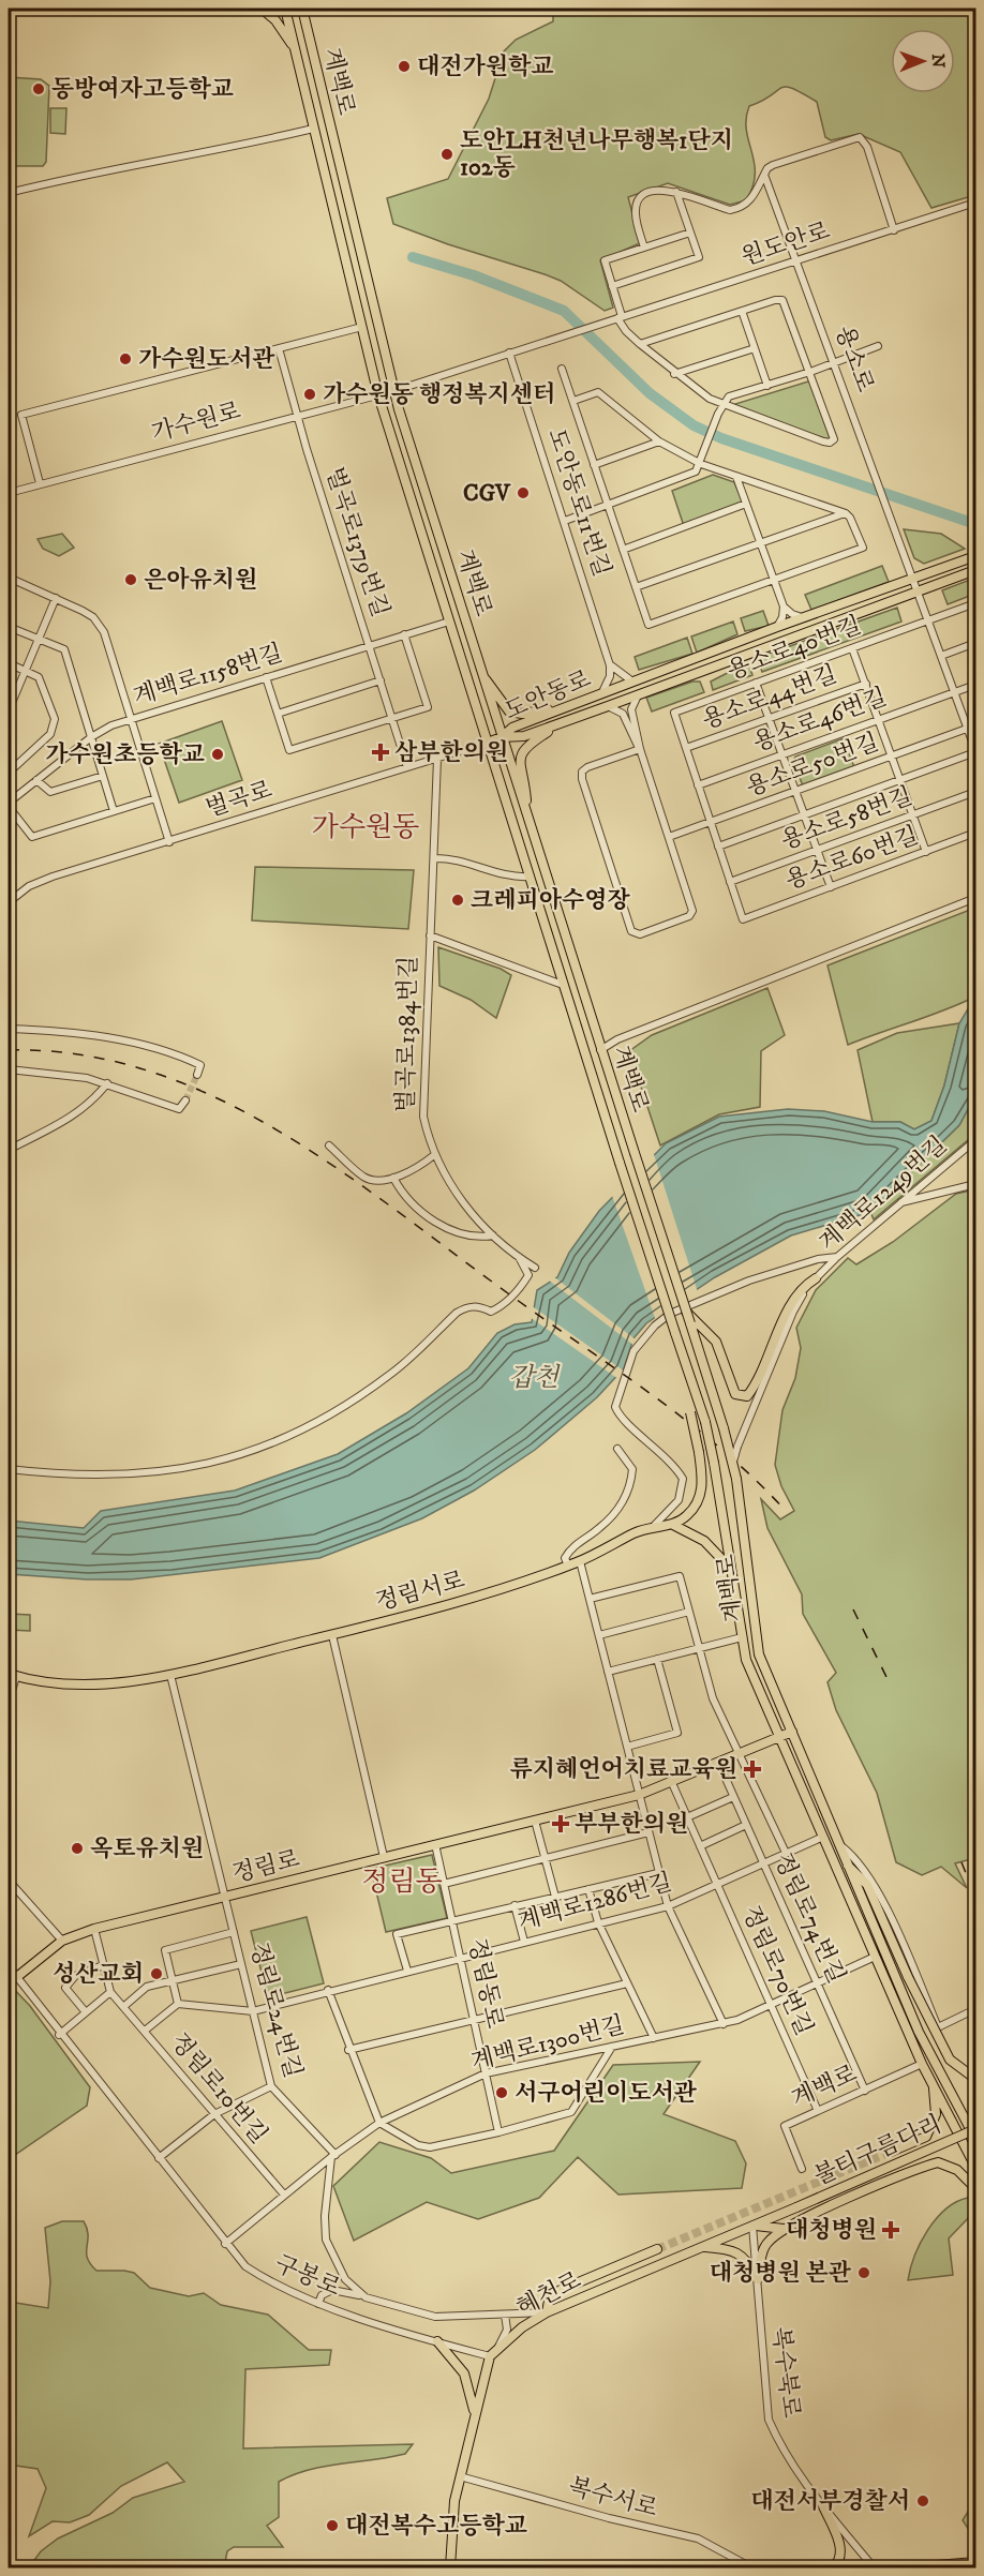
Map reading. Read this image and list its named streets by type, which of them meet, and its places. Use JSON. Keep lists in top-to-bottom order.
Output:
{
  "streets": {
    "main road": [
      "계백로",
      "도안동로",
      "정림서로",
      "정림로",
      "불티구름다리",
      "혜천로"
    ],
    "street": [
      "원도안로",
      "용소로",
      "가수원로",
      "도안동로11번길",
      "벌곡로1379번길",
      "용소로40번길",
      "계백로1158번길",
      "용소로44번길",
      "용소로46번길",
      "용소로50번길",
      "벌곡로",
      "용소로58번길",
      "용소로60번길",
      "벌곡로1384번길",
      "계백로1249번길",
      "계백로1286번길",
      "정림로74번길",
      "정림로70번길",
      "정림동로",
      "정림로24번길",
      "계백로1300번길",
      "정림로10번길",
      "구봉로",
      "복수북로",
      "복수서로"
    ]
  },
  "crossings": [
    ["계백로", "가수원로"],
    ["계백로", "계백로1158번길"],
    ["계백로", "도안동로"],
    ["계백로", "벌곡로"],
    ["계백로", "계백로1249번길"],
    ["계백로", "정림로"],
    ["계백로", "계백로1286번길"],
    ["계백로", "정림로74번길"],
    ["계백로", "정림로70번길"],
    ["계백로", "계백로1300번길"],
    ["원도안로", "용소로"],
    ["원도안로", "도안동로11번길"],
    ["용소로", "도안동로"],
    ["가수원로", "벌곡로1379번길"],
    ["벌곡로1379번길", "계백로1158번길"],
    ["벌곡로1379번길", "벌곡로"],
    ["용소로40번길", "용소로44번길"],
    ["계백로1158번길", "벌곡로"],
    ["벌곡로", "벌곡로1384번길"],
    ["용소로58번길", "용소로60번길"],
    ["정림로", "정림로74번길"],
    ["정림로", "정림로70번길"],
    ["정림로", "정림동로"],
    ["정림로", "정림로24번길"],
    ["정림로", "정림로10번길"],
    ["정림로", "구봉로"],
    ["계백로1286번길", "정림로74번길"],
    ["계백로1286번길", "정림로70번길"],
    ["계백로1286번길", "정림동로"],
    ["계백로1286번길", "정림로24번길"],
    ["정림로74번길", "계백로1300번길"],
    ["정림로70번길", "계백로1300번길"],
    ["정림동로", "계백로1300번길"],
    ["정림로24번길", "계백로1300번길"],
    ["계백로1300번길", "정림로10번길"],
    ["계백로1300번길", "구봉로"],
    ["불티구름다리", "혜천로"],
    ["구봉로", "혜천로"],
    ["혜천로", "복수북로"]
  ],
  "districts": ["가수원동", "정림동"],
  "water": ["갑천"],
  "places": {
    "other": [
      "대전가원학교",
      "동방여자고등학교",
      "도안LH천년나무행복1단지 102동",
      "가수원도서관",
      "가수원동 행정복지센터",
      "CGV",
      "은아유치원",
      "가수원초등학교",
      "크레피아수영장",
      "옥토유치원",
      "성산교회",
      "서구어린이도서관",
      "대청병원 본관",
      "대전서부경찰서",
      "대전복수고등학교"
    ],
    "health": [
      "삼부한의원",
      "류지혜언어치료교육원",
      "부부한의원",
      "대청병원"
    ]
  },
  "north": "right"
}
